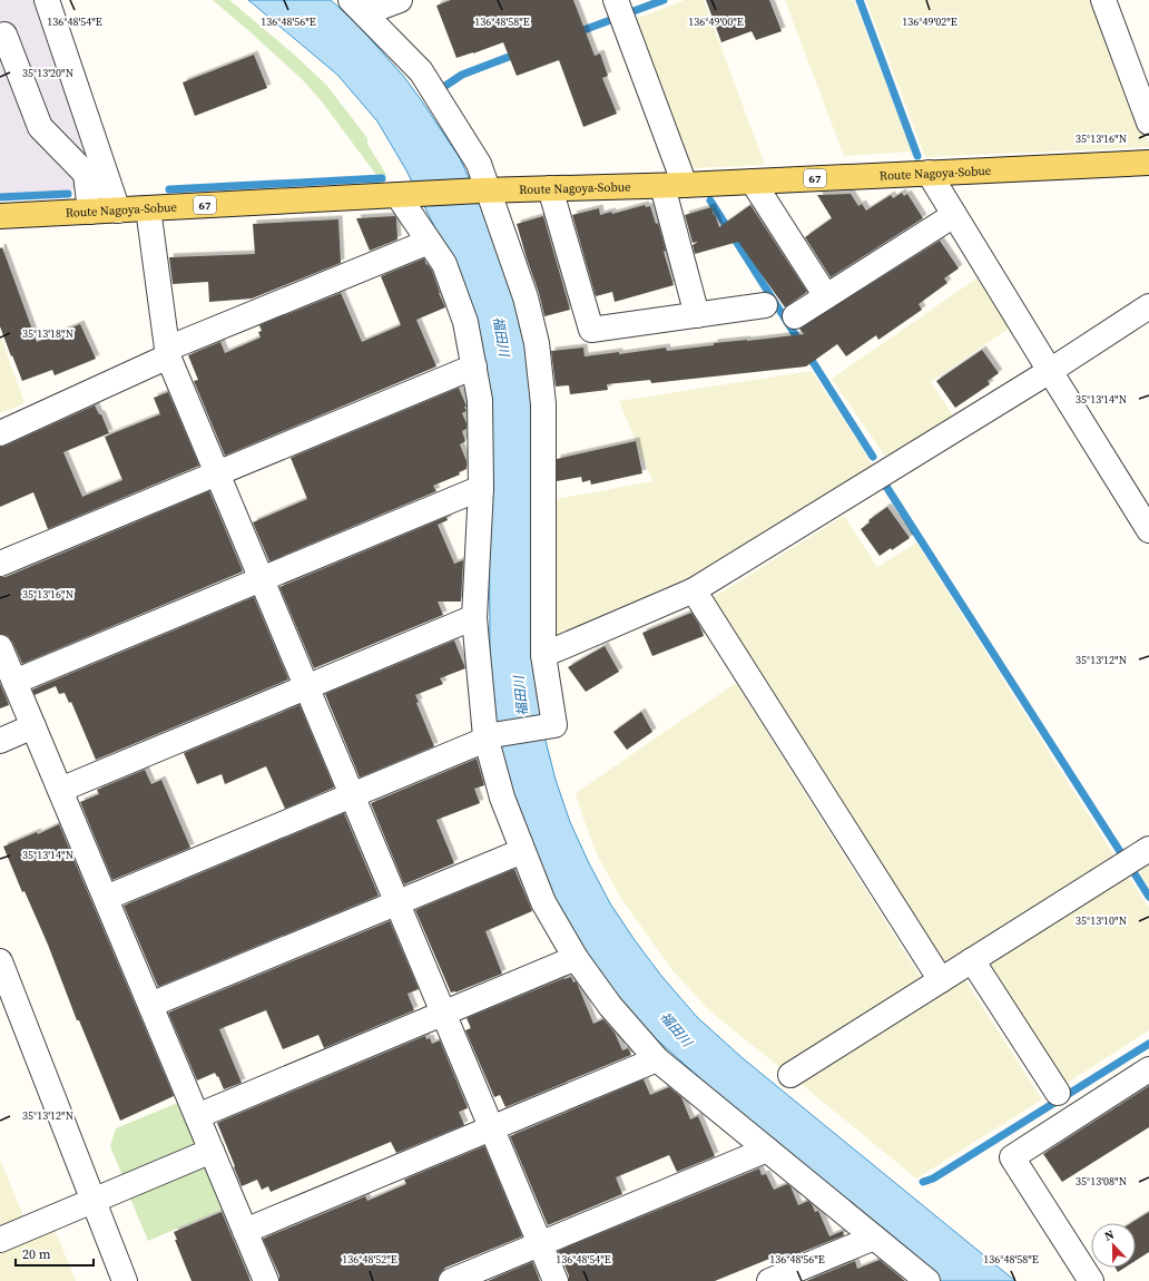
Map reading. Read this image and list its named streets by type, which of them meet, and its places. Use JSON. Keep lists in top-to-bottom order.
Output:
{
  "streets": {
    "main road": ["Route Nagoya-Sobue", "67"]
  },
  "water": ["福田川"],
  "scale_bar": "20 m",
  "north": "top",
  "coordinates": [
    "136°48'54\"E",
    "136°48'56\"E",
    "136°48'58\"E",
    "136°49'00\"E",
    "136°49'02\"E",
    "35°13'20\"N",
    "35°13'16\"N",
    "35°13'18\"N",
    "35°13'14\"N",
    "35°13'12\"N",
    "35°13'10\"N",
    "35°13'08\"N",
    "136°48'52\"E"
  ]
}
